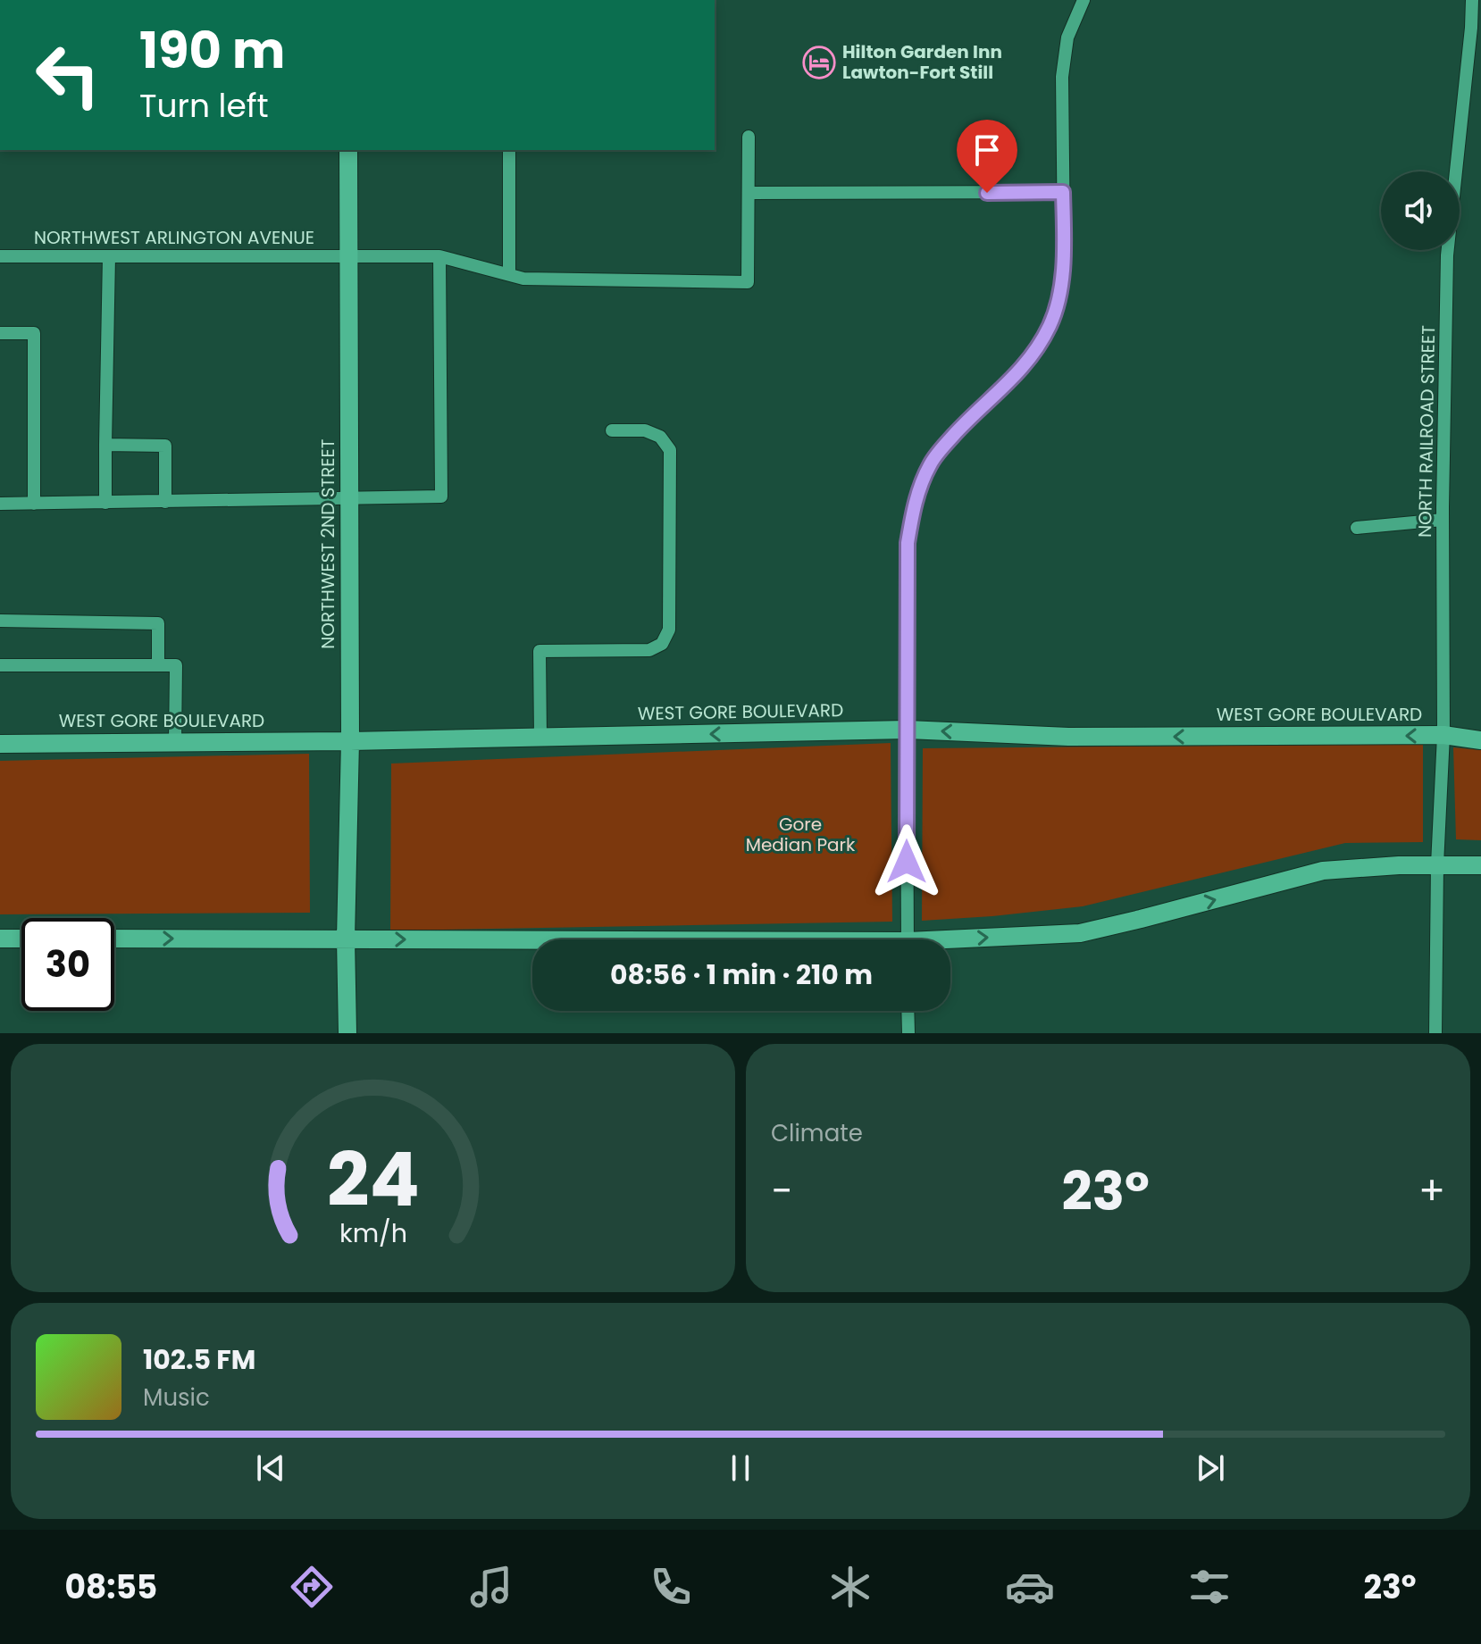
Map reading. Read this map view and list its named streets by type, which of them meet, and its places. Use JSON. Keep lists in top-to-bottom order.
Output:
{
  "streets": {
    "main road": ["NORTHWEST 2ND STREET", "WEST GORE BOULEVARD"],
    "street": ["NORTHWEST ARLINGTON AVENUE", "NORTH RAILROAD STREET"]
  },
  "crossings": [
    ["NORTHWEST ARLINGTON AVENUE", "NORTHWEST 2ND STREET"],
    ["NORTH RAILROAD STREET", "WEST GORE BOULEVARD"],
    ["NORTHWEST 2ND STREET", "WEST GORE BOULEVARD"]
  ],
  "one_way": ["WEST GORE BOULEVARD"],
  "parks": ["Gore Median Park"],
  "places": {
    "hotel": ["Hilton Garden Inn Lawton-Fort Still"]
  },
  "page": {
    "turn": ["190 m", "Turn left"],
    "limit": "30",
    "trip": "08:56 · 1 min · 210 m",
    "tile": "Climate",
    "heat": ["−", "23°", "+"],
    "song": ["102.5 FM", "Music"],
    "tabs": ["08:55", "23°"],
    "gauge": ["24", "km/h"]
  }
}
